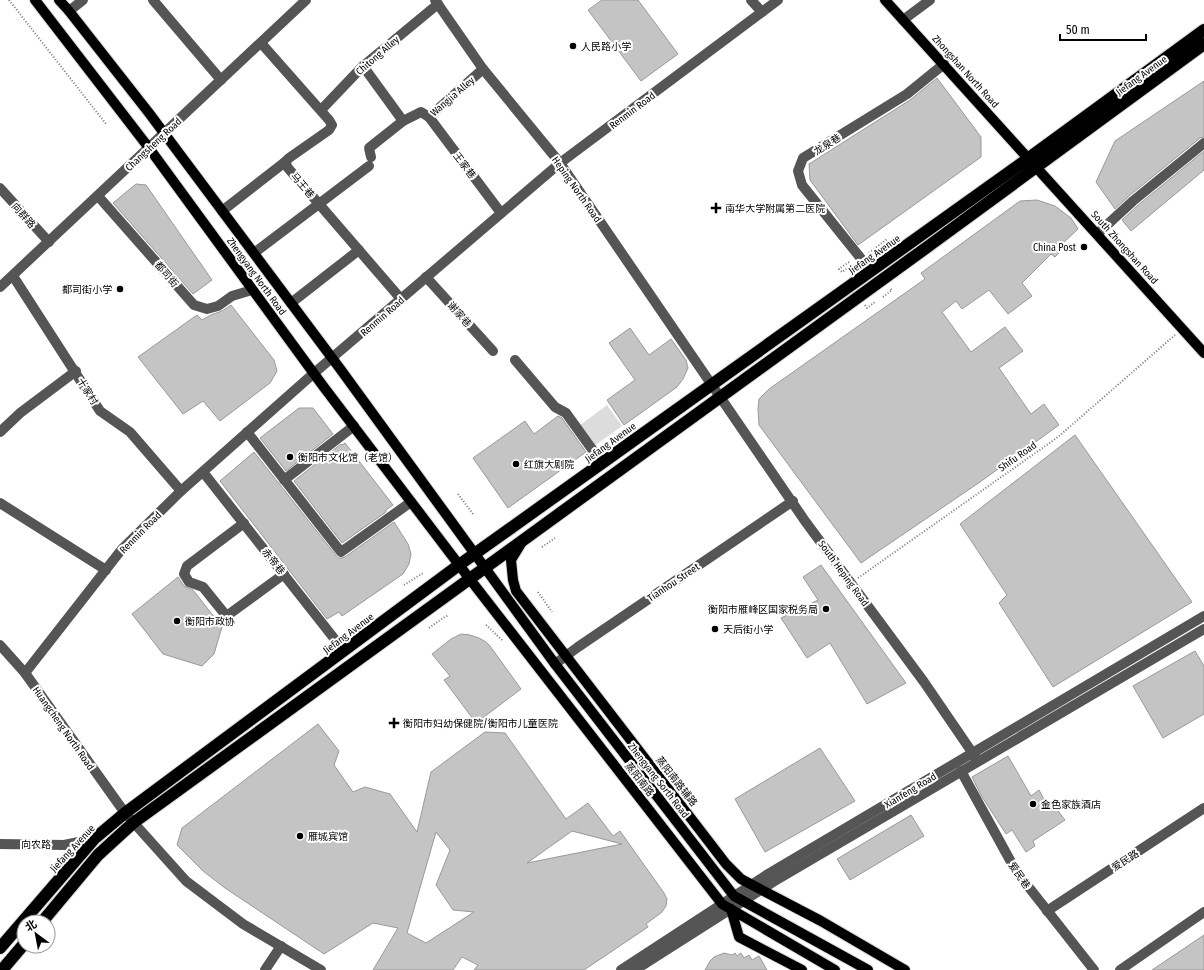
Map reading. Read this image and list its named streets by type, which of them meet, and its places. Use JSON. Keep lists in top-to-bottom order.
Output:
{
  "streets": {
    "highway": ["Jiefang Avenue"],
    "main road": [
      "Zhongshan North Road",
      "South Zhongshan Road",
      "Zhengyang North Road",
      "蒸阳南路",
      "Zhengyang Sorth Road",
      "蒸阳南路辅路"
    ],
    "street": [
      "Chitong Alley",
      "Wangjia Alley",
      "Renmin Road",
      "Changsheng Road",
      "龙泉巷",
      "王家巷",
      "马王巷",
      "Heping North Road",
      "向群路",
      "都司街",
      "谢家巷",
      "十家村",
      "赤帝巷",
      "South Heping Road",
      "Tianhou Street",
      "Huangcheng North Road",
      "Xianfeng Road",
      "向农路",
      "爱民路",
      "爱民巷"
    ],
    "path": ["Shifu Road"]
  },
  "crossings": [
    ["Chitong Alley", "马王巷"],
    ["Chitong Alley", "Heping North Road"],
    ["Zhongshan North Road", "Jiefang Avenue"],
    ["Zhongshan North Road", "龙泉巷"],
    ["Zhongshan North Road", "South Zhongshan Road"],
    ["Jiefang Avenue", "龙泉巷"],
    ["Jiefang Avenue", "Heping North Road"],
    ["Jiefang Avenue", "South Zhongshan Road"],
    ["Jiefang Avenue", "Zhengyang North Road"],
    ["Jiefang Avenue", "赤帝巷"],
    ["Jiefang Avenue", "South Heping Road"],
    ["Jiefang Avenue", "Huangcheng North Road"],
    ["Jiefang Avenue", "蒸阳南路"],
    ["Jiefang Avenue", "Zhengyang Sorth Road"],
    ["Jiefang Avenue", "蒸阳南路辅路"],
    ["Jiefang Avenue", "向农路"],
    ["Wangjia Alley", "王家巷"],
    ["Wangjia Alley", "马王巷"],
    ["Wangjia Alley", "Heping North Road"],
    ["Wangjia Alley", "Zhengyang North Road"],
    ["Renmin Road", "王家巷"],
    ["Renmin Road", "马王巷"],
    ["Renmin Road", "Heping North Road"],
    ["Renmin Road", "Zhengyang North Road"],
    ["Renmin Road", "谢家巷"],
    ["Renmin Road", "十家村"],
    ["Renmin Road", "赤帝巷"],
    ["Renmin Road", "Huangcheng North Road"],
    ["Changsheng Road", "马王巷"],
    ["Changsheng Road", "向群路"],
    ["Changsheng Road", "都司街"],
    ["Changsheng Road", "Zhengyang North Road"],
    ["Changsheng Road", "十家村"],
    ["Heping North Road", "South Heping Road"],
    ["South Zhongshan Road", "Shifu Road"],
    ["都司街", "Zhengyang North Road"],
    ["Zhengyang North Road", "蒸阳南路"],
    ["Zhengyang North Road", "Zhengyang Sorth Road"],
    ["Shifu Road", "South Heping Road"],
    ["South Heping Road", "Tianhou Street"],
    ["South Heping Road", "Xianfeng Road"],
    ["Tianhou Street", "Zhengyang Sorth Road"],
    ["Tianhou Street", "蒸阳南路辅路"],
    ["蒸阳南路", "Xianfeng Road"],
    ["Zhengyang Sorth Road", "Xianfeng Road"],
    ["蒸阳南路辅路", "Xianfeng Road"],
    ["Xianfeng Road", "爱民巷"],
    ["爱民路", "爱民巷"]
  ],
  "places": {
    "other": [
      "人民路小学",
      "China Post",
      "都司街小学",
      "衡阳市文化馆（老馆）",
      "红旗大剧院",
      "衡阳市雁峰区国家税务局",
      "衡阳市政协",
      "天后街小学",
      "金色家族酒店",
      "雁城宾馆"
    ],
    "health": ["南华大学附属第二医院", "衡阳市妇幼保健院/衡阳市儿童医院"]
  },
  "scale_bar": "50 m",
  "north": "top left"
}
